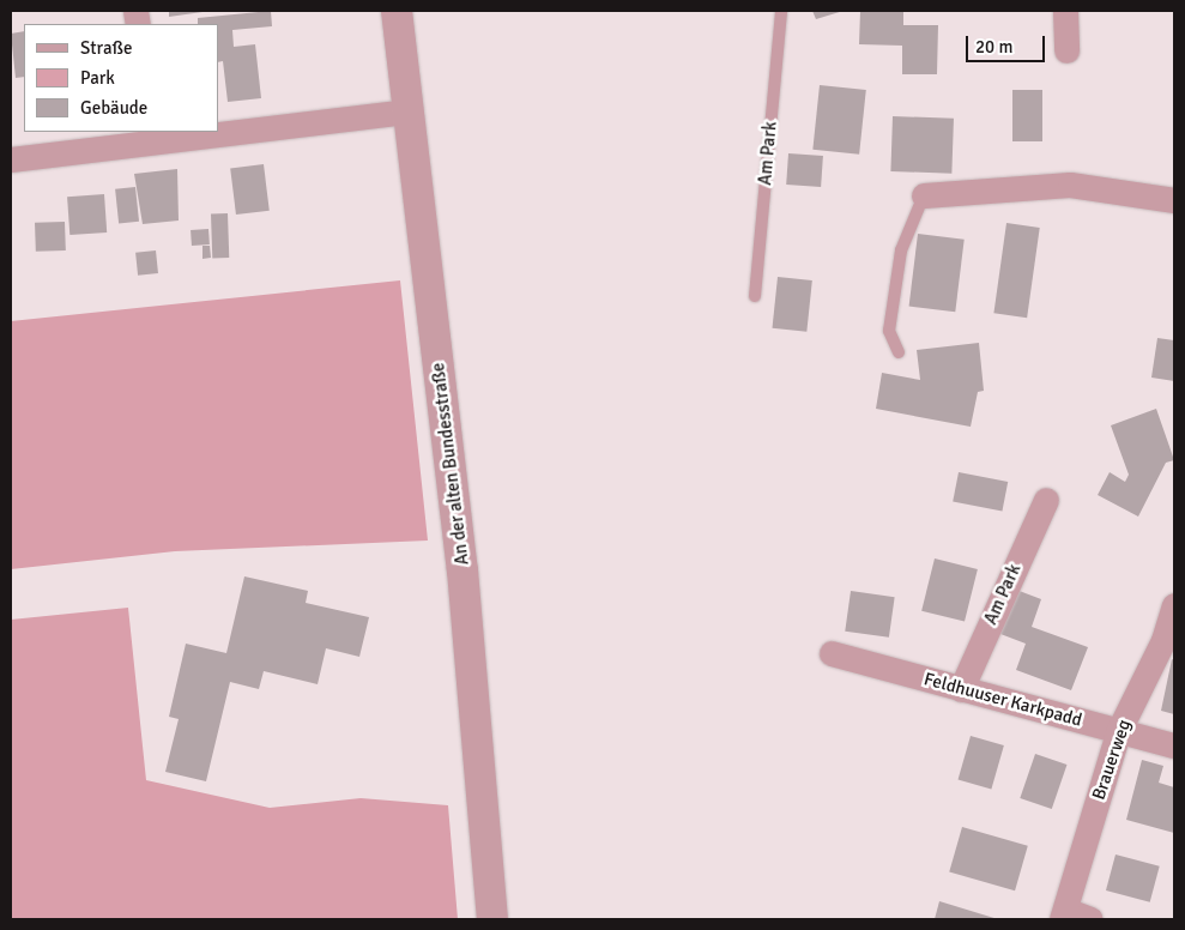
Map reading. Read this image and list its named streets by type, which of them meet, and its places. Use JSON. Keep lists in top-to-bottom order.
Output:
{
  "streets": {
    "street": [
      "Am Park",
      "An der alten Bundesstraße",
      "Feldhuuser Karkpadd",
      "Brauerweg"
    ]
  },
  "crossings": [
    ["Am Park", "Feldhuuser Karkpadd"],
    ["Feldhuuser Karkpadd", "Brauerweg"]
  ],
  "legend": ["Straße", "Park", "Gebäude"],
  "scale_bar": "20 m"
}
